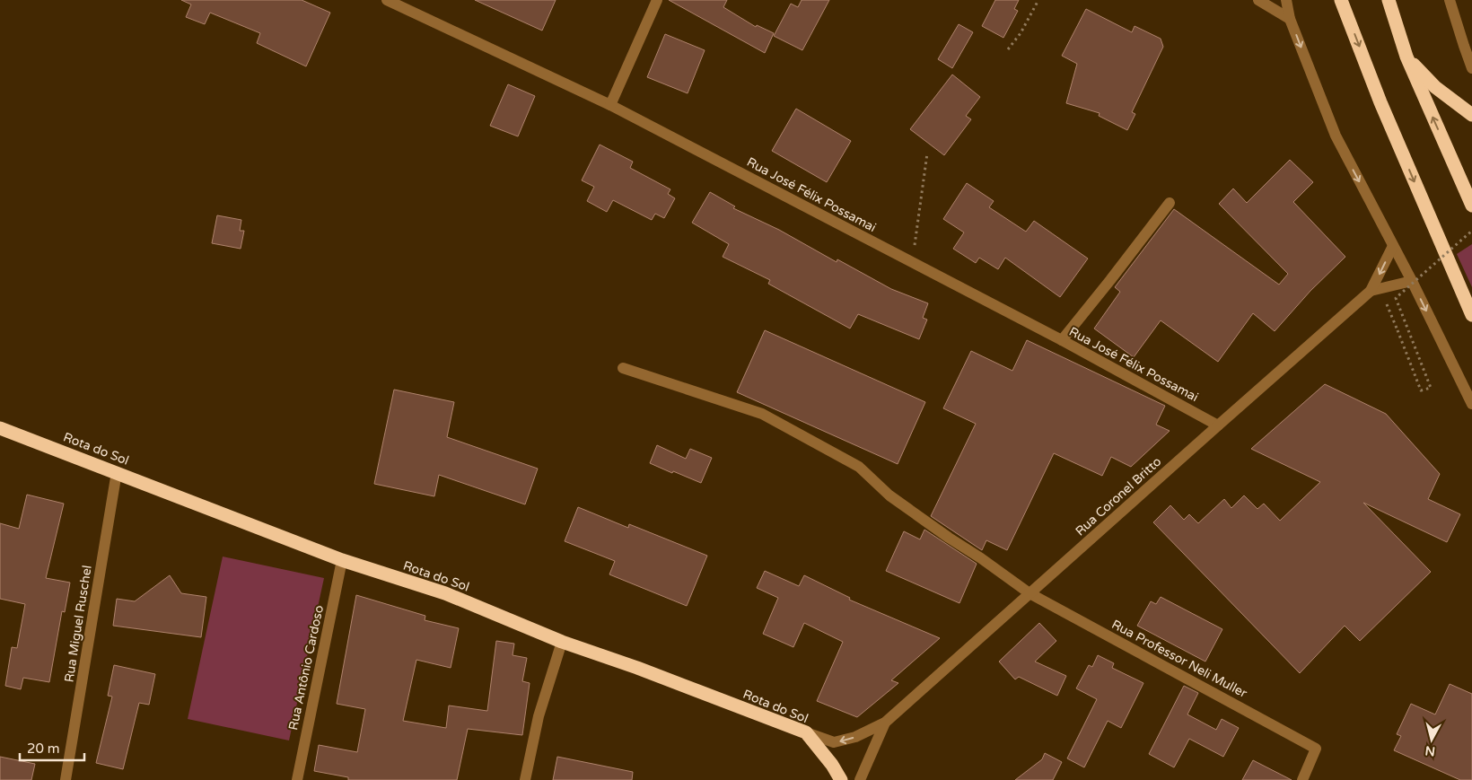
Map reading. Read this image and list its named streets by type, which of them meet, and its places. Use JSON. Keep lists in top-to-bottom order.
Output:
{
  "streets": {
    "highway": ["Rota do Sol"],
    "street": [
      "Rua José Félix Possamai",
      "Rua Coronel Britto",
      "Rua Miguel Ruschel",
      "Rua Professor Neli Muller",
      "Rua Antônio Cardoso"
    ]
  },
  "crossings": [
    ["Rua José Félix Possamai", "Rua Coronel Britto"],
    ["Rota do Sol", "Rua Miguel Ruschel"],
    ["Rota do Sol", "Rua Antônio Cardoso"],
    ["Rua Coronel Britto", "Rua Professor Neli Muller"]
  ],
  "scale_bar": "20 m",
  "north": "bottom"
}
